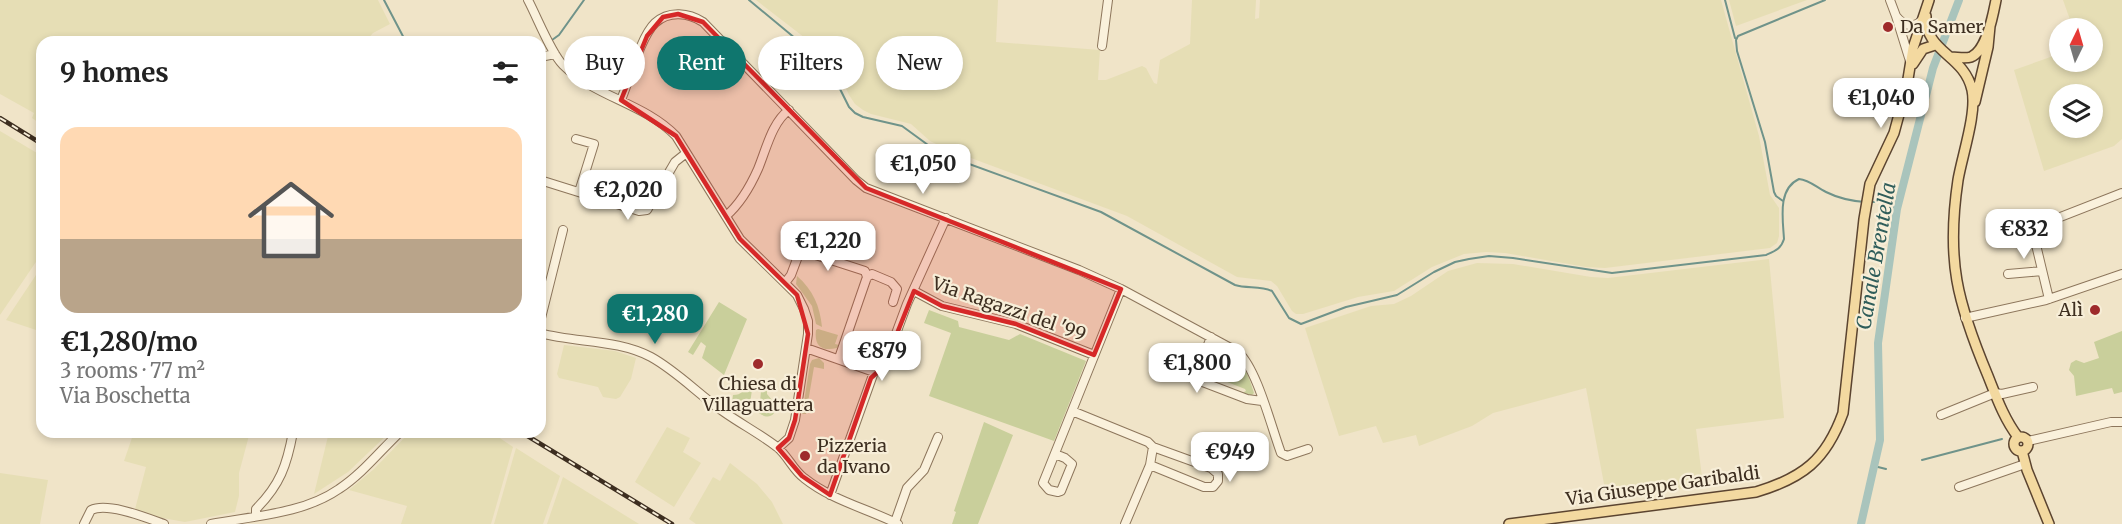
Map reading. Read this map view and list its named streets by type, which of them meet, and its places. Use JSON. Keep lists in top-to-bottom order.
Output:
{
  "streets": {
    "main road": ["Via Giuseppe Garibaldi"],
    "street": ["Via Ragazzi del '99"]
  },
  "water": ["Canale Brentella"],
  "places": [
    "Da Samer",
    "Alì",
    "Chiesa di Villaguattera",
    "Pizzeria da Ivano"
  ],
  "north": "top",
  "page": {
    "chip": [
      "Buy",
      "Rent",
      "Filters",
      "New"
    ],
    "heading": "9 homes",
    "price": [
      "€1,040",
      "€1,050",
      "€2,020",
      "€832",
      "€1,220",
      "€1,280",
      "€879",
      "€1,800",
      "€949"
    ],
    "list": [
      {
        "name": "€1,280/mo",
        "note": "3 rooms · 77 m² · Via Boschetta"
      }
    ]
  }
}
